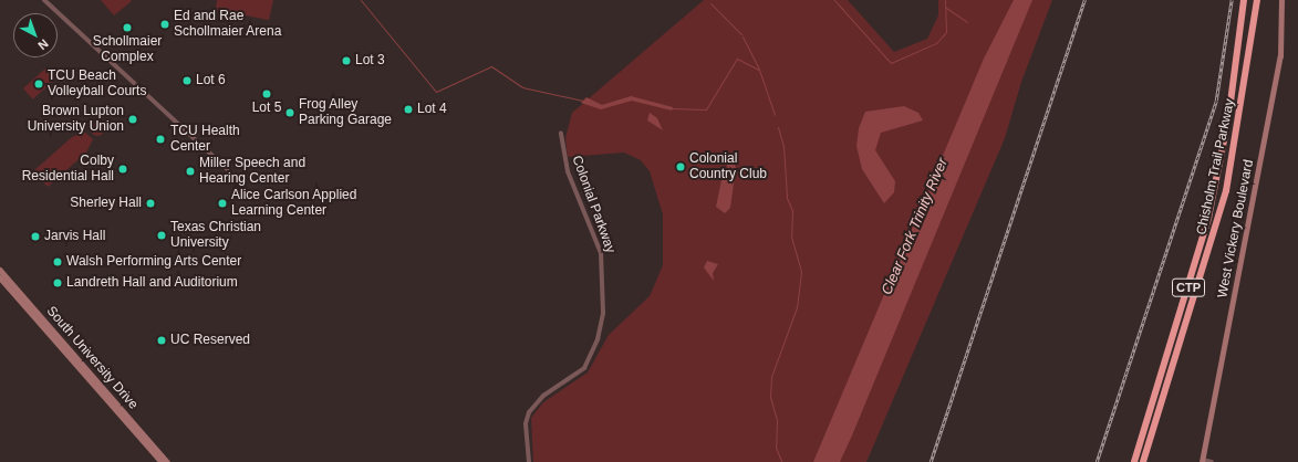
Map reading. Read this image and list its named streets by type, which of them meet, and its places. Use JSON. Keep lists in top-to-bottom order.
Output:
{
  "streets": {
    "highway": ["Chisholm Trail Parkway", "CTP"],
    "main road": ["West Vickery Boulevard", "South University Drive"],
    "street": ["Colonial Parkway"]
  },
  "water": ["Clear Fork Trinity River"],
  "places": [
    "Ed and Rae Schollmaier Arena",
    "Schollmaier Complex",
    "Lot 3",
    "Lot 6",
    "TCU Beach Volleyball Courts",
    "Lot 5",
    "Lot 4",
    "Frog Alley Parking Garage",
    "Brown Lupton University Union",
    "TCU Health Center",
    "Colonial Country Club",
    "Colby Residential Hall",
    "Miller Speech and Hearing Center",
    "Sherley Hall",
    "Alice Carlson Applied Learning Center",
    "Texas Christian University",
    "Jarvis Hall",
    "Walsh Performing Arts Center",
    "Landreth Hall and Auditorium",
    "UC Reserved"
  ],
  "north": "bottom right"
}
